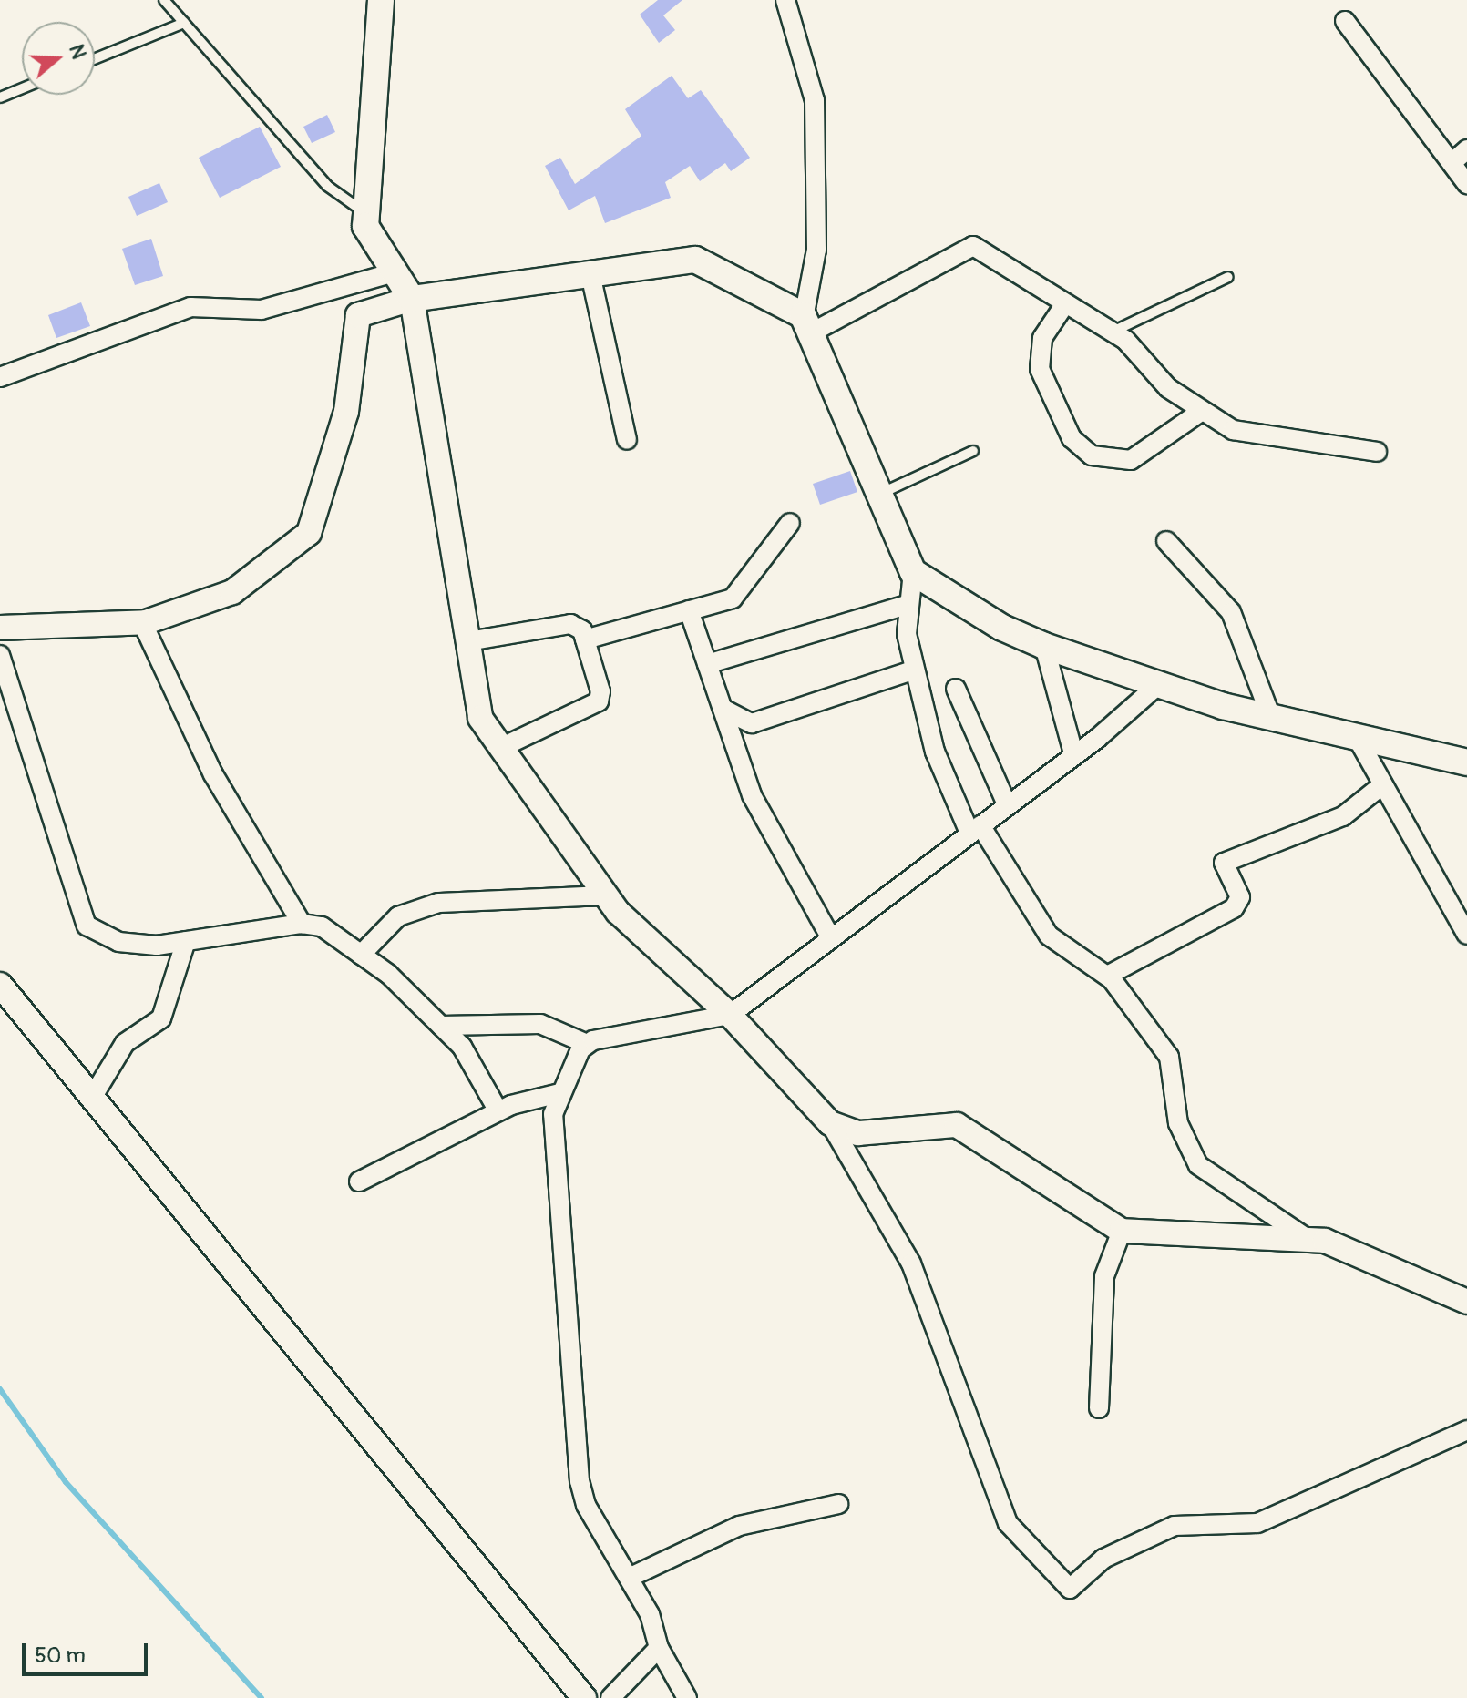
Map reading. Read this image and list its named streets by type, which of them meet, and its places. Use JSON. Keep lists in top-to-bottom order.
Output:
{
  "scale_bar": "50 m",
  "north": "right"
}
